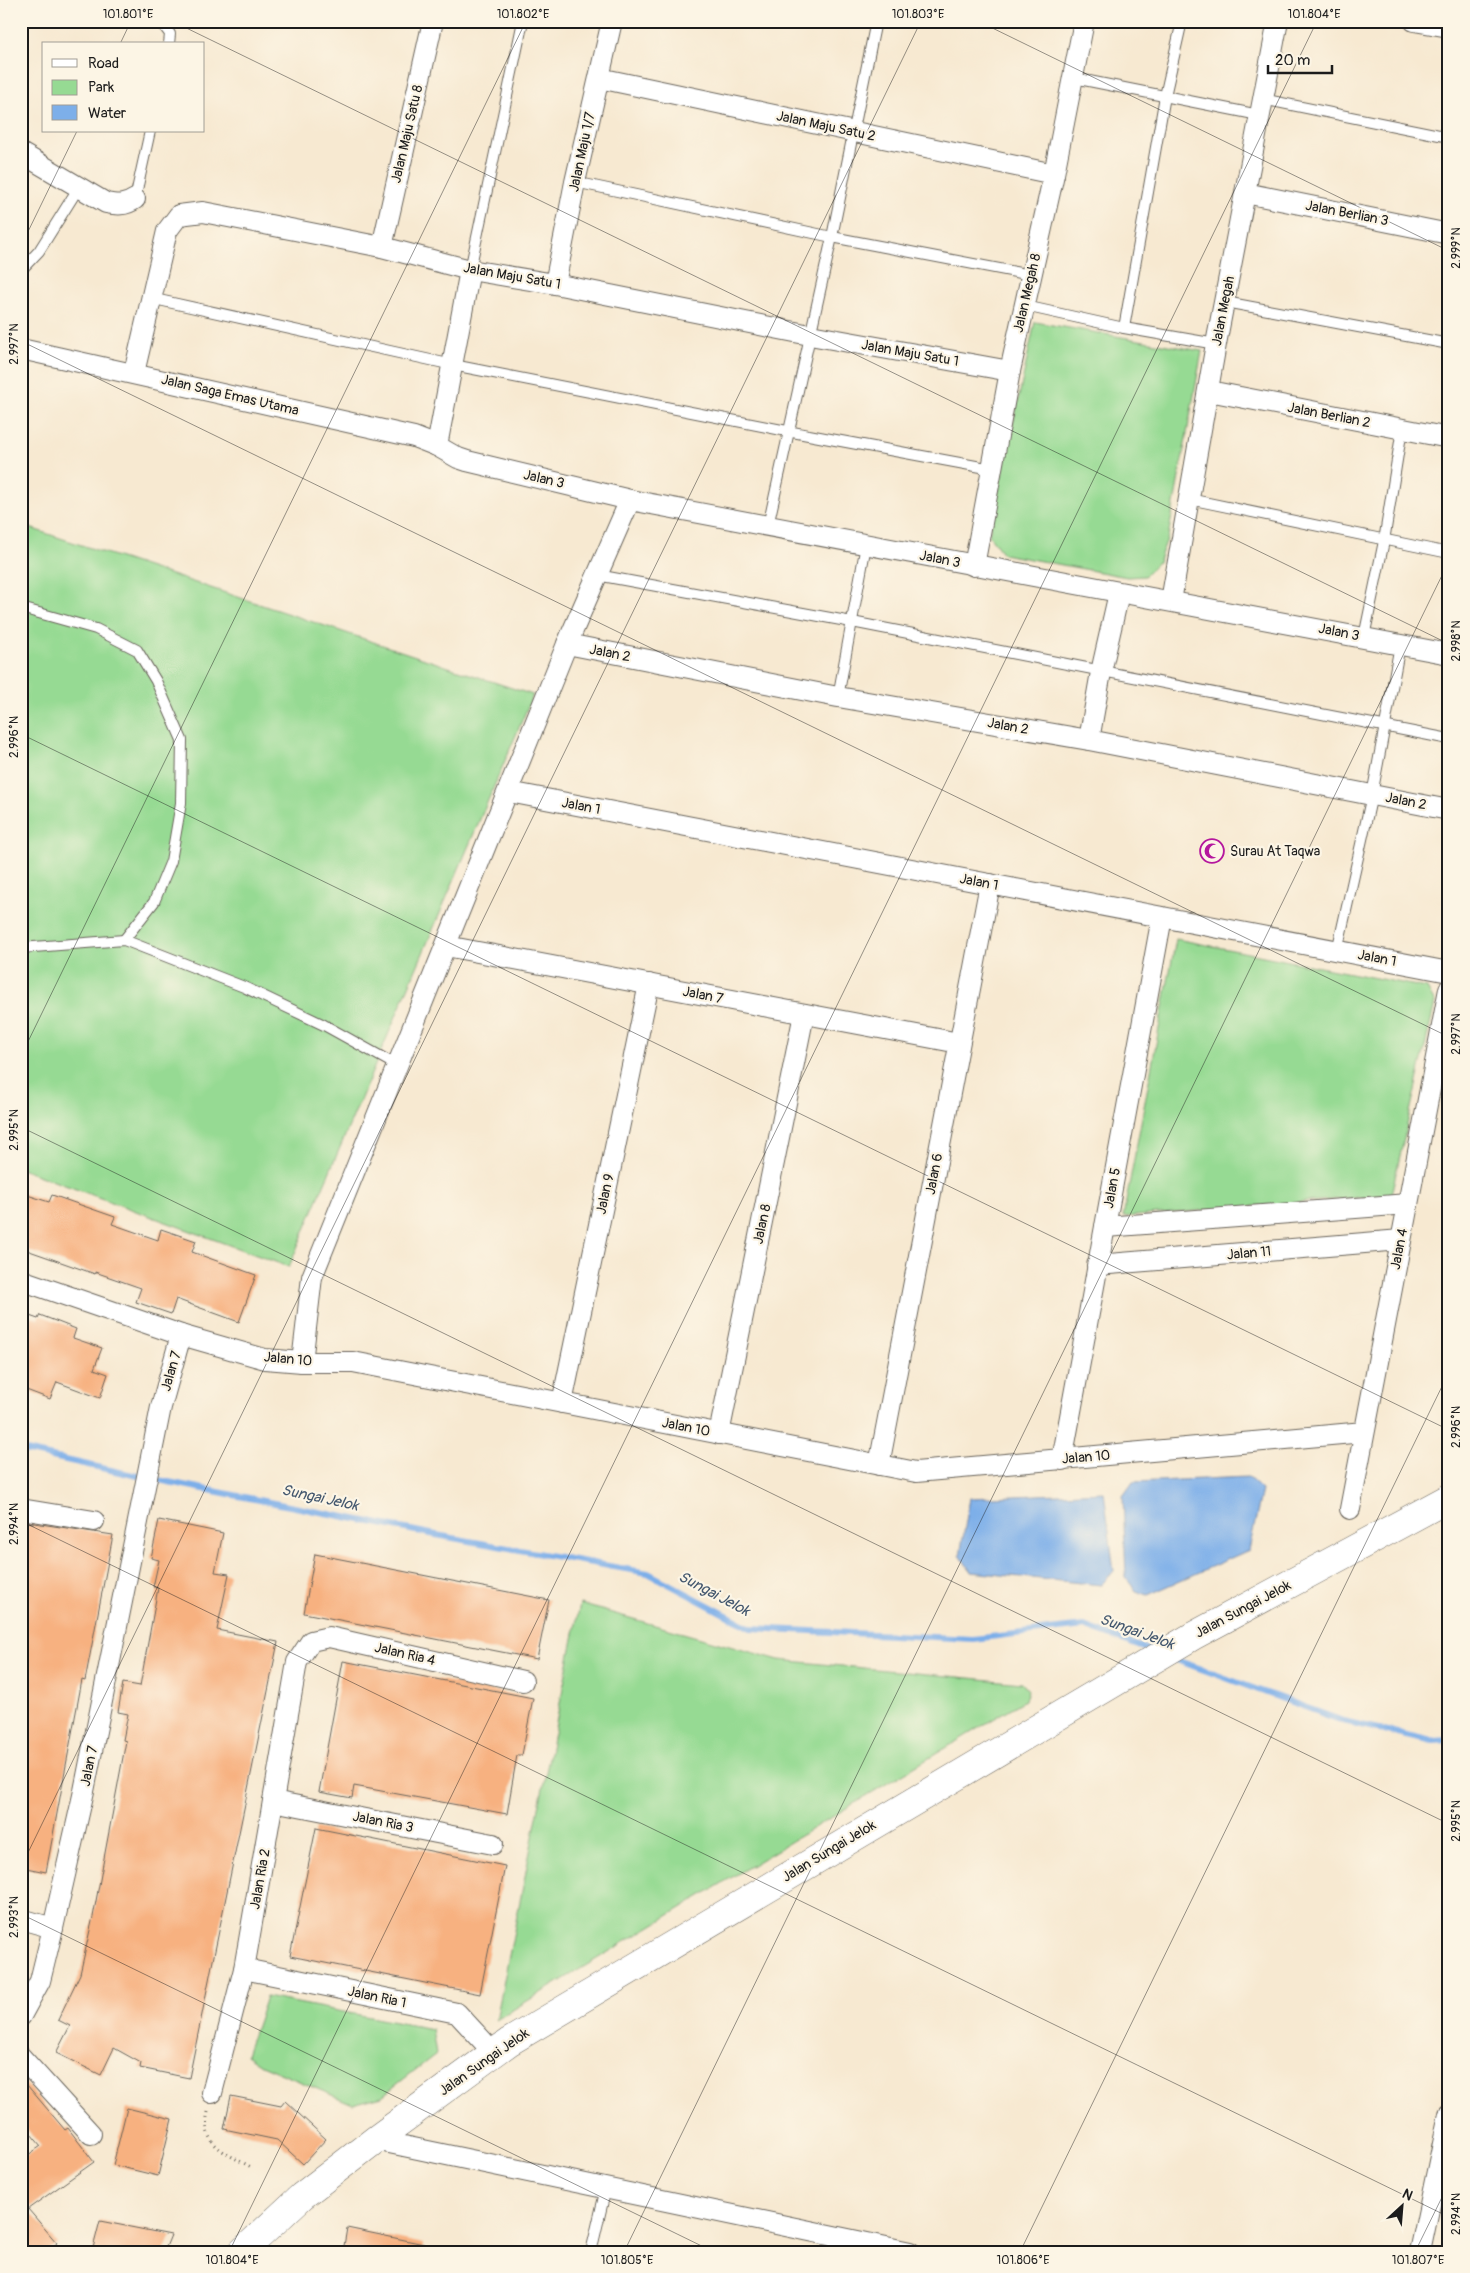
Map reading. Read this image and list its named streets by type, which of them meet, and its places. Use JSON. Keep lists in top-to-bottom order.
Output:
{
  "streets": {
    "street": [
      "Jalan Maju Satu 2",
      "Jalan Maju Satu 8",
      "Jalan Maju 1/7",
      "Jalan Berlian 3",
      "Jalan Maju Satu 1",
      "Jalan Megah 8",
      "Jalan Megah",
      "Jalan Saga Emas Utama",
      "Jalan Berlian 2",
      "Jalan 3",
      "Jalan 2",
      "Jalan 1",
      "Jalan 7",
      "Jalan 6",
      "Jalan 5",
      "Jalan 9",
      "Jalan 8",
      "Jalan 4",
      "Jalan 11",
      "Jalan 10",
      "Jalan Sungai Jelok",
      "Jalan Ria 4",
      "Jalan Ria 3",
      "Jalan Ria 2",
      "Jalan Ria 1"
    ]
  },
  "crossings": [
    ["Jalan Maju Satu 2", "Jalan Maju 1/7"],
    ["Jalan Maju Satu 2", "Jalan Megah 8"],
    ["Jalan Maju Satu 8", "Jalan Maju Satu 1"],
    ["Jalan Maju 1/7", "Jalan Maju Satu 1"],
    ["Jalan Berlian 3", "Jalan Megah"],
    ["Jalan Maju Satu 1", "Jalan Megah 8"],
    ["Jalan Maju Satu 1", "Jalan Saga Emas Utama"],
    ["Jalan Megah 8", "Jalan 3"],
    ["Jalan Megah", "Jalan Berlian 2"],
    ["Jalan Megah", "Jalan 3"],
    ["Jalan Saga Emas Utama", "Jalan 3"],
    ["Jalan 1", "Jalan 6"],
    ["Jalan 1", "Jalan 5"],
    ["Jalan 7", "Jalan 6"],
    ["Jalan 7", "Jalan 9"],
    ["Jalan 7", "Jalan 8"],
    ["Jalan 7", "Jalan 10"],
    ["Jalan 6", "Jalan 10"],
    ["Jalan 5", "Jalan 11"],
    ["Jalan 5", "Jalan 10"],
    ["Jalan 9", "Jalan 10"],
    ["Jalan 8", "Jalan 10"],
    ["Jalan 4", "Jalan 11"],
    ["Jalan 4", "Jalan 10"],
    ["Jalan Sungai Jelok", "Jalan Ria 1"],
    ["Jalan Ria 4", "Jalan Ria 2"],
    ["Jalan Ria 3", "Jalan Ria 2"],
    ["Jalan Ria 2", "Jalan Ria 1"]
  ],
  "water": ["Sungai Jelok"],
  "places": {
    "mosque": ["Surau At Taqwa"]
  },
  "legend": ["Road", "Park", "Water"],
  "scale_bar": "20 m",
  "north": "top right",
  "coordinates": [
    "101.801°E",
    "101.802°E",
    "101.803°E",
    "101.804°E",
    "2.999°N",
    "2.997°N",
    "2.998°N",
    "2.996°N",
    "2.995°N",
    "2.994°N",
    "2.993°N",
    "101.805°E",
    "101.806°E",
    "101.807°E"
  ]
}
